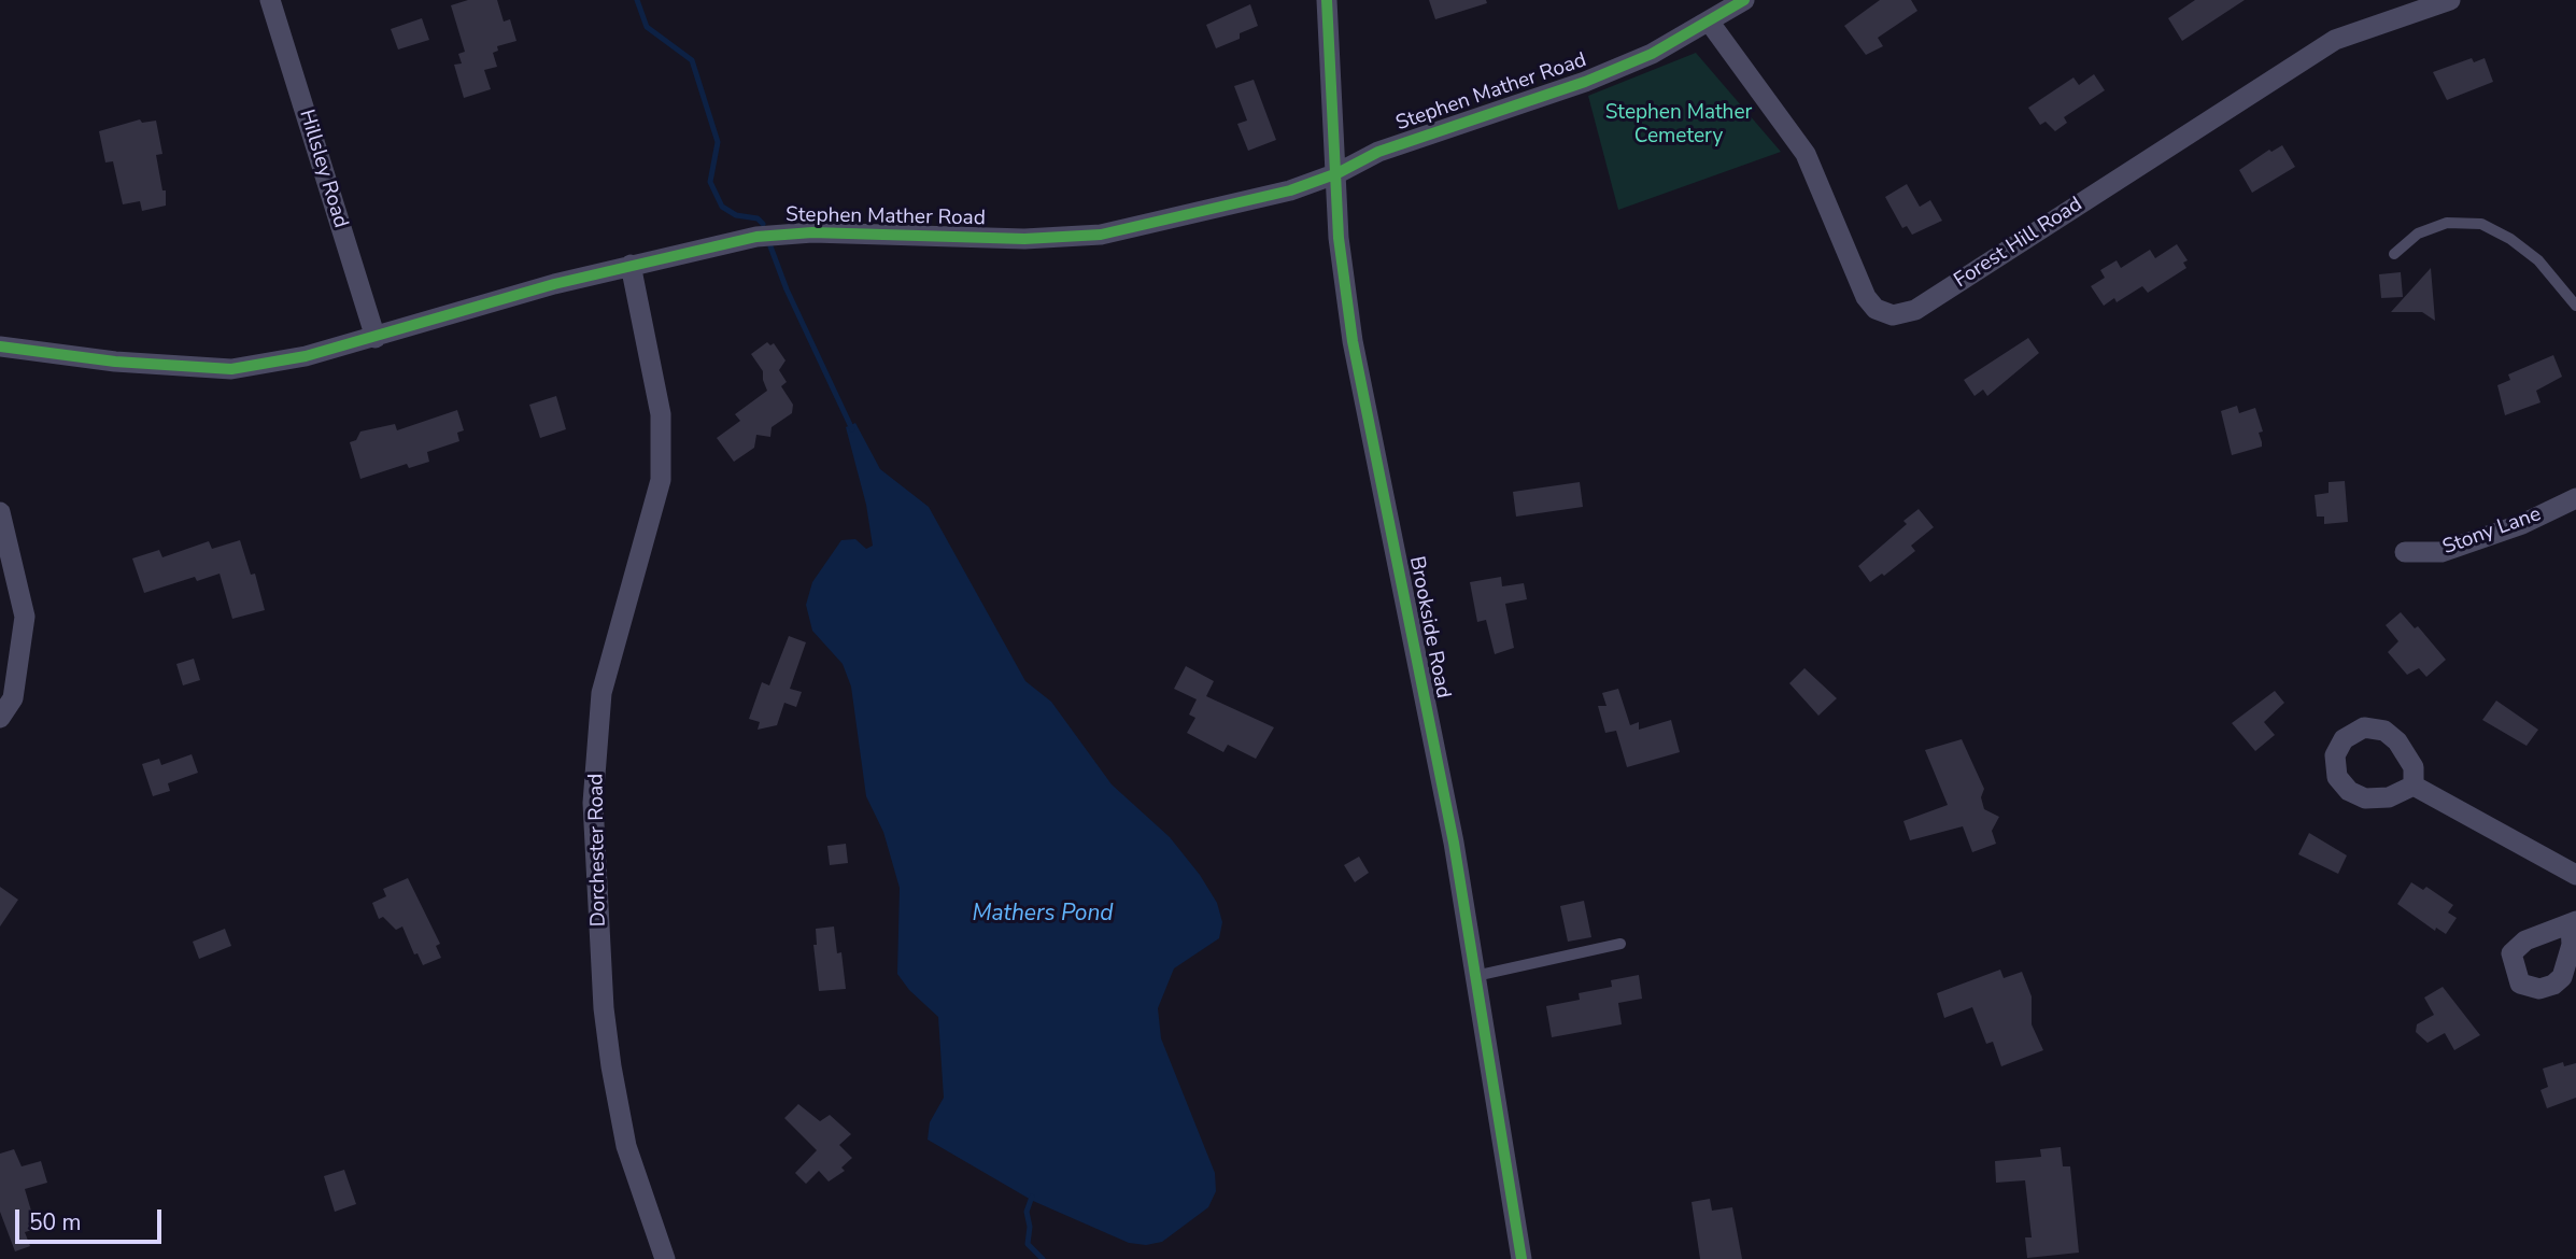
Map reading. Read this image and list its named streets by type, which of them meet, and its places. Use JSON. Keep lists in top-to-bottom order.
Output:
{
  "streets": {
    "street": [
      "Stephen Mather Road",
      "Hillsley Road",
      "Forest Hill Road",
      "Stony Lane",
      "Brookside Road",
      "Dorchester Road"
    ]
  },
  "crossings": [
    ["Stephen Mather Road", "Hillsley Road"],
    ["Stephen Mather Road", "Forest Hill Road"],
    ["Stephen Mather Road", "Brookside Road"],
    ["Stephen Mather Road", "Dorchester Road"]
  ],
  "water": ["Mathers Pond"],
  "parks": ["Stephen Mather Cemetery"],
  "scale_bar": "50 m"
}
